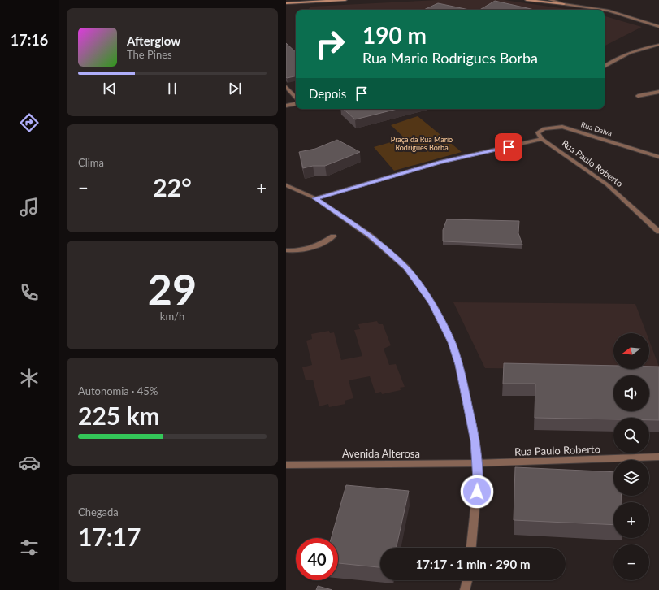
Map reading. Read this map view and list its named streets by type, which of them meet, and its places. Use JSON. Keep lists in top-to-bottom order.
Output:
{
  "streets": {
    "street": ["Rua Dalva", "Rua Paulo Roberto", "Avenida Alterosa"]
  },
  "crossings": [
    ["Rua Dalva", "Rua Paulo Roberto"],
    ["Rua Paulo Roberto", "Avenida Alterosa"]
  ],
  "parks": ["Praça da Rua Mario Rodrigues Borba"],
  "north": "left",
  "page": {
    "tabs": "17:16",
    "turn": ["190 m", "Rua Mario Rodrigues Borba"],
    "song": ["Afterglow", "The Pines"],
    "then": "Depois",
    "tile": [
      "Clima",
      ["29", "km/h"],
      ["Autonomia · 45%", "225 km"],
      ["Chegada", "17:17"]
    ],
    "heat": ["−", "22°", "+"],
    "map_buttons": ["+", "−"],
    "limit": "40",
    "trip": "17:17 · 1 min · 290 m"
  }
}
